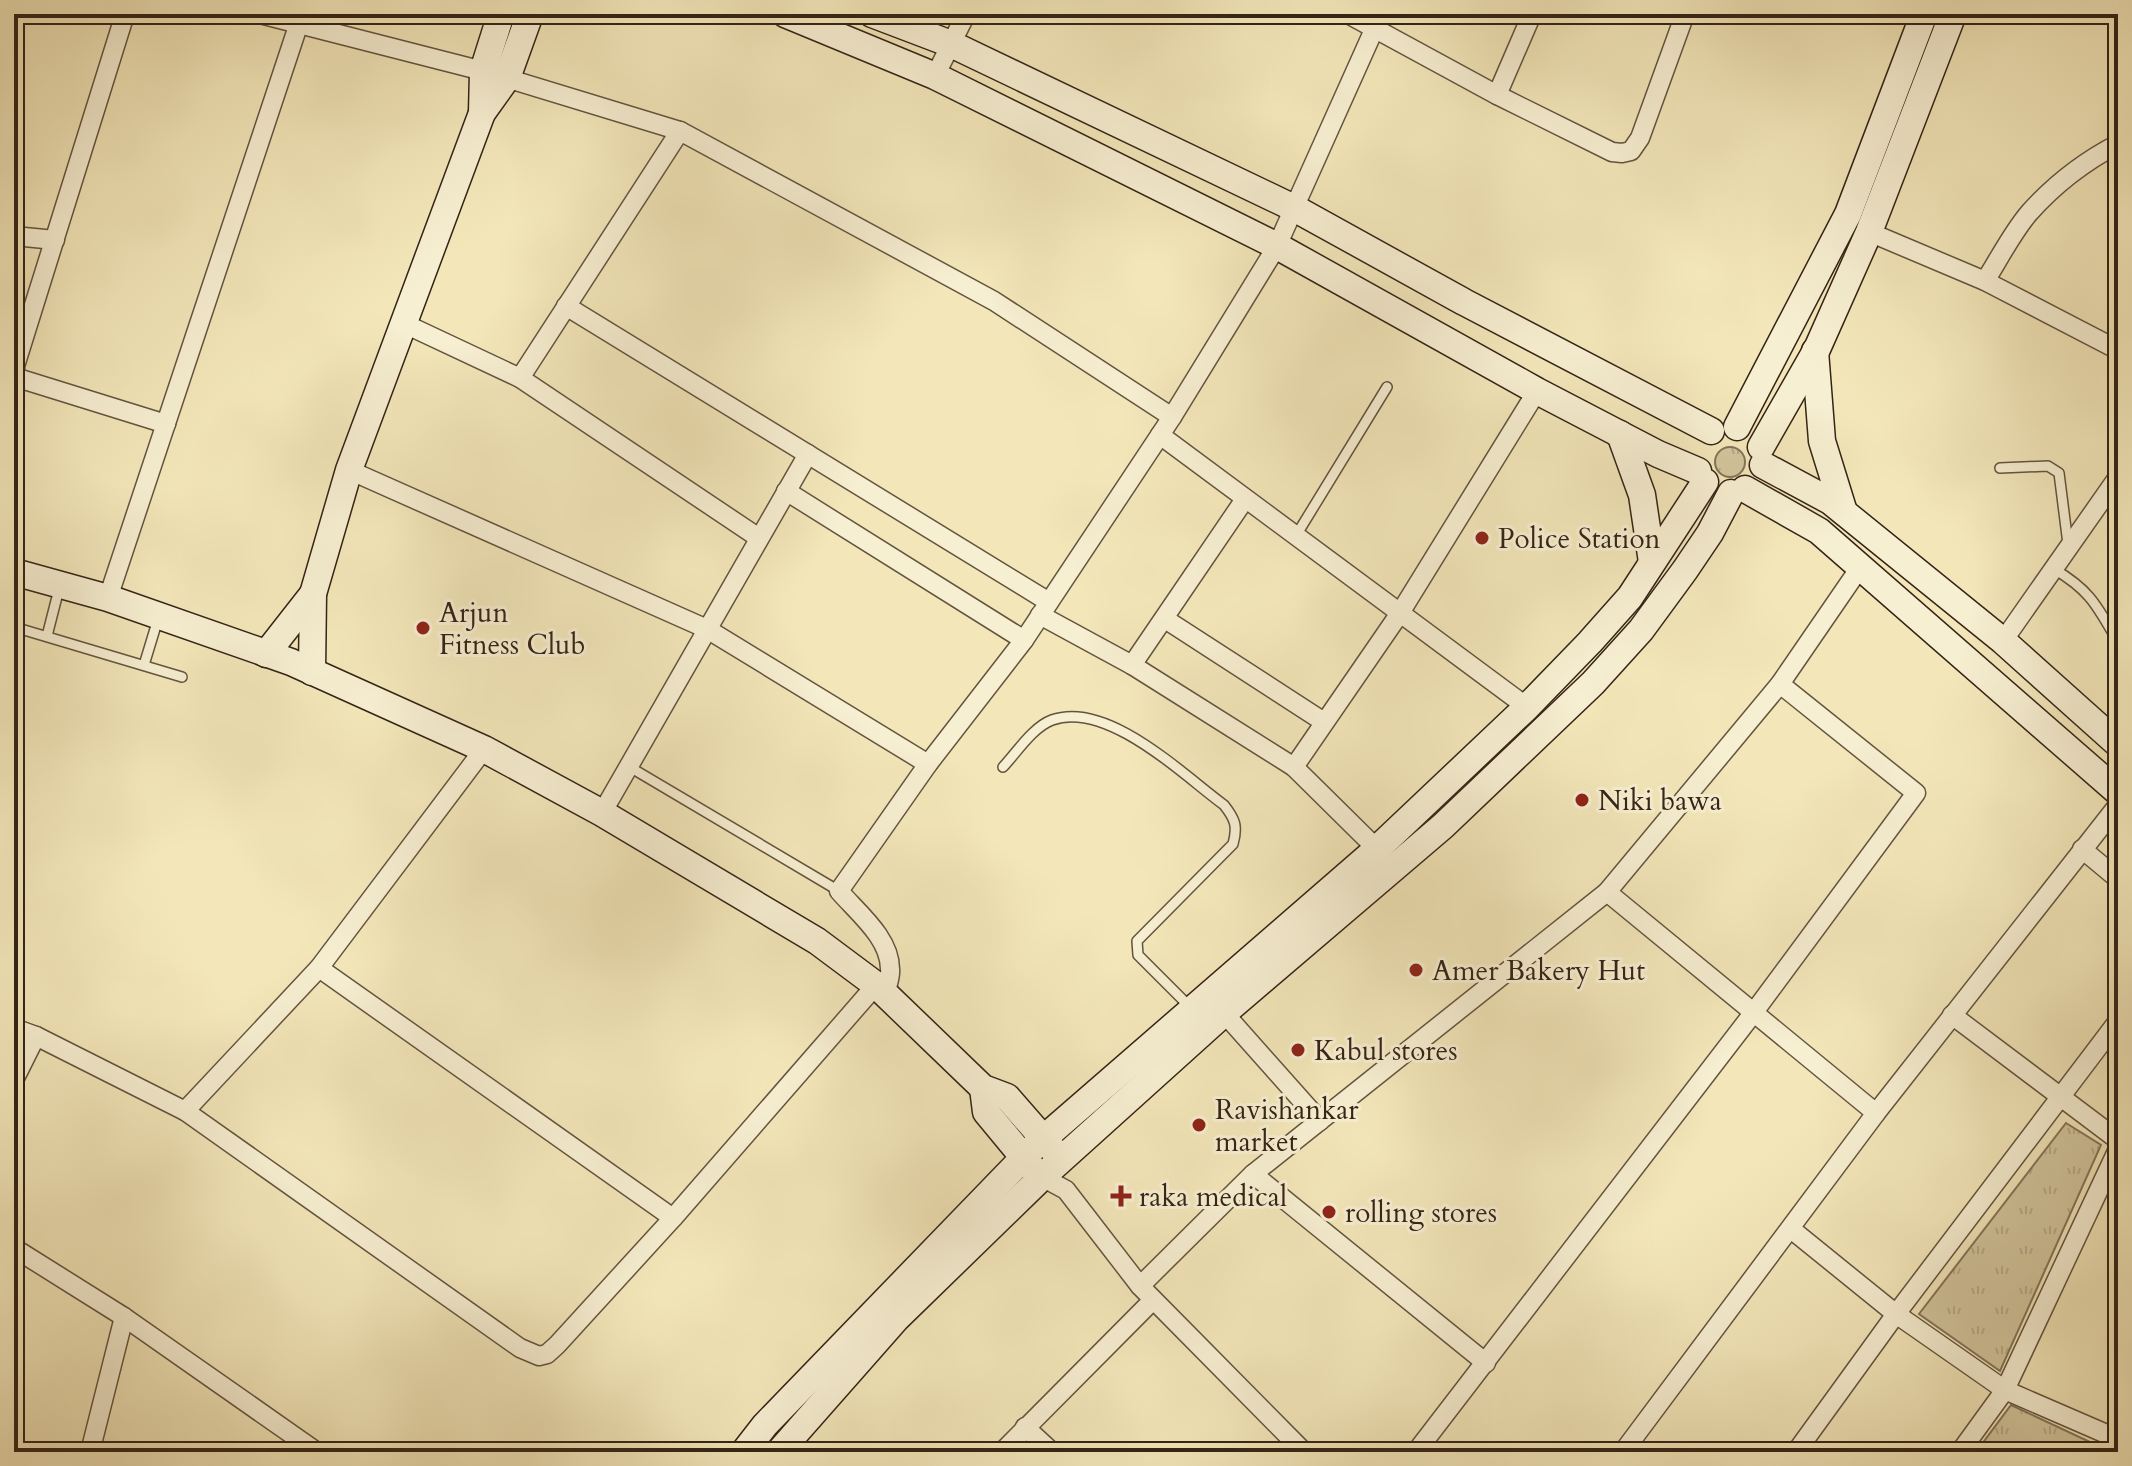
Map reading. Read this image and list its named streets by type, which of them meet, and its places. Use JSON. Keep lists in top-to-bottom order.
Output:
{
  "places": {
    "other": [
      "Police Station",
      "Arjun Fitness Club",
      "Niki bawa",
      "Amer Bakery Hut",
      "Kabul stores",
      "Ravishankar market",
      "rolling stores"
    ],
    "health": ["raka medical"]
  }
}
